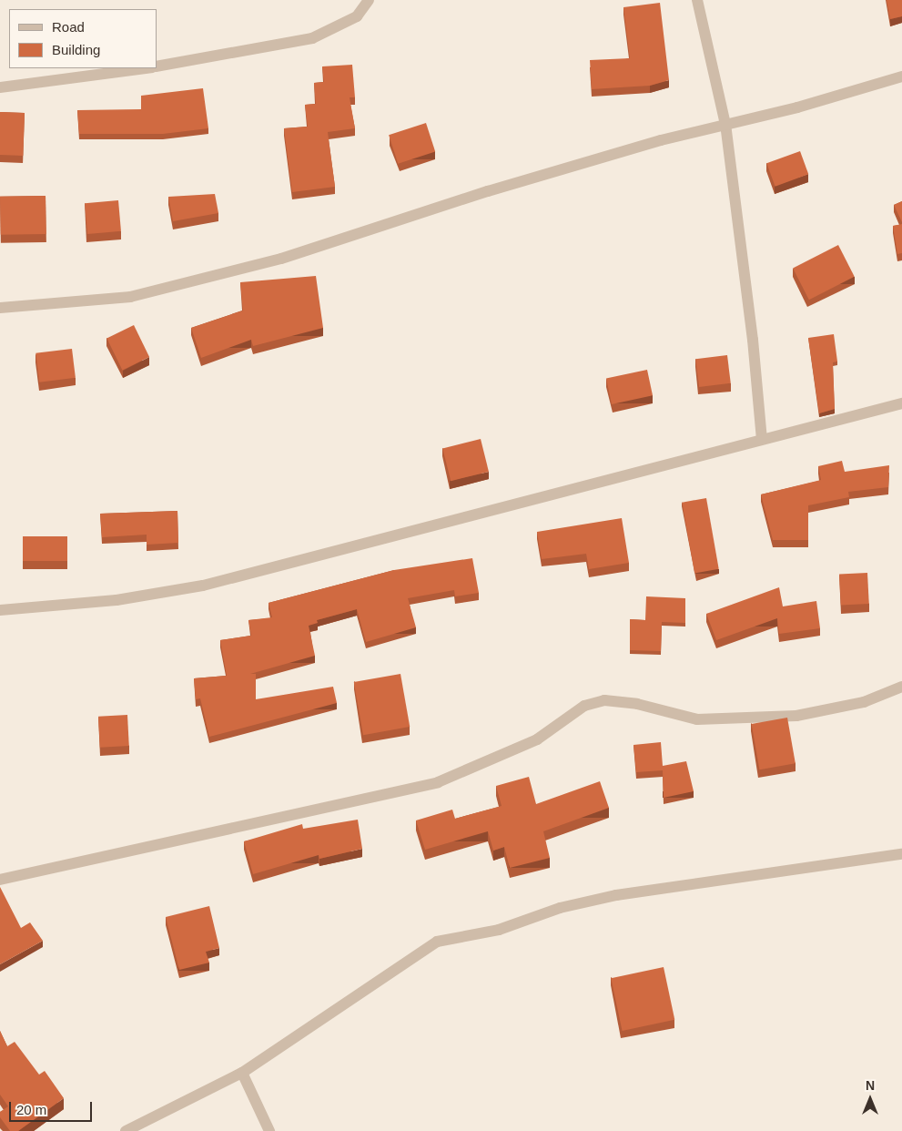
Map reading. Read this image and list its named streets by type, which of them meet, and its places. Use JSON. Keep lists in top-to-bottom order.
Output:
{
  "legend": ["Road", "Building"],
  "scale_bar": "20 m",
  "north": "top"
}
